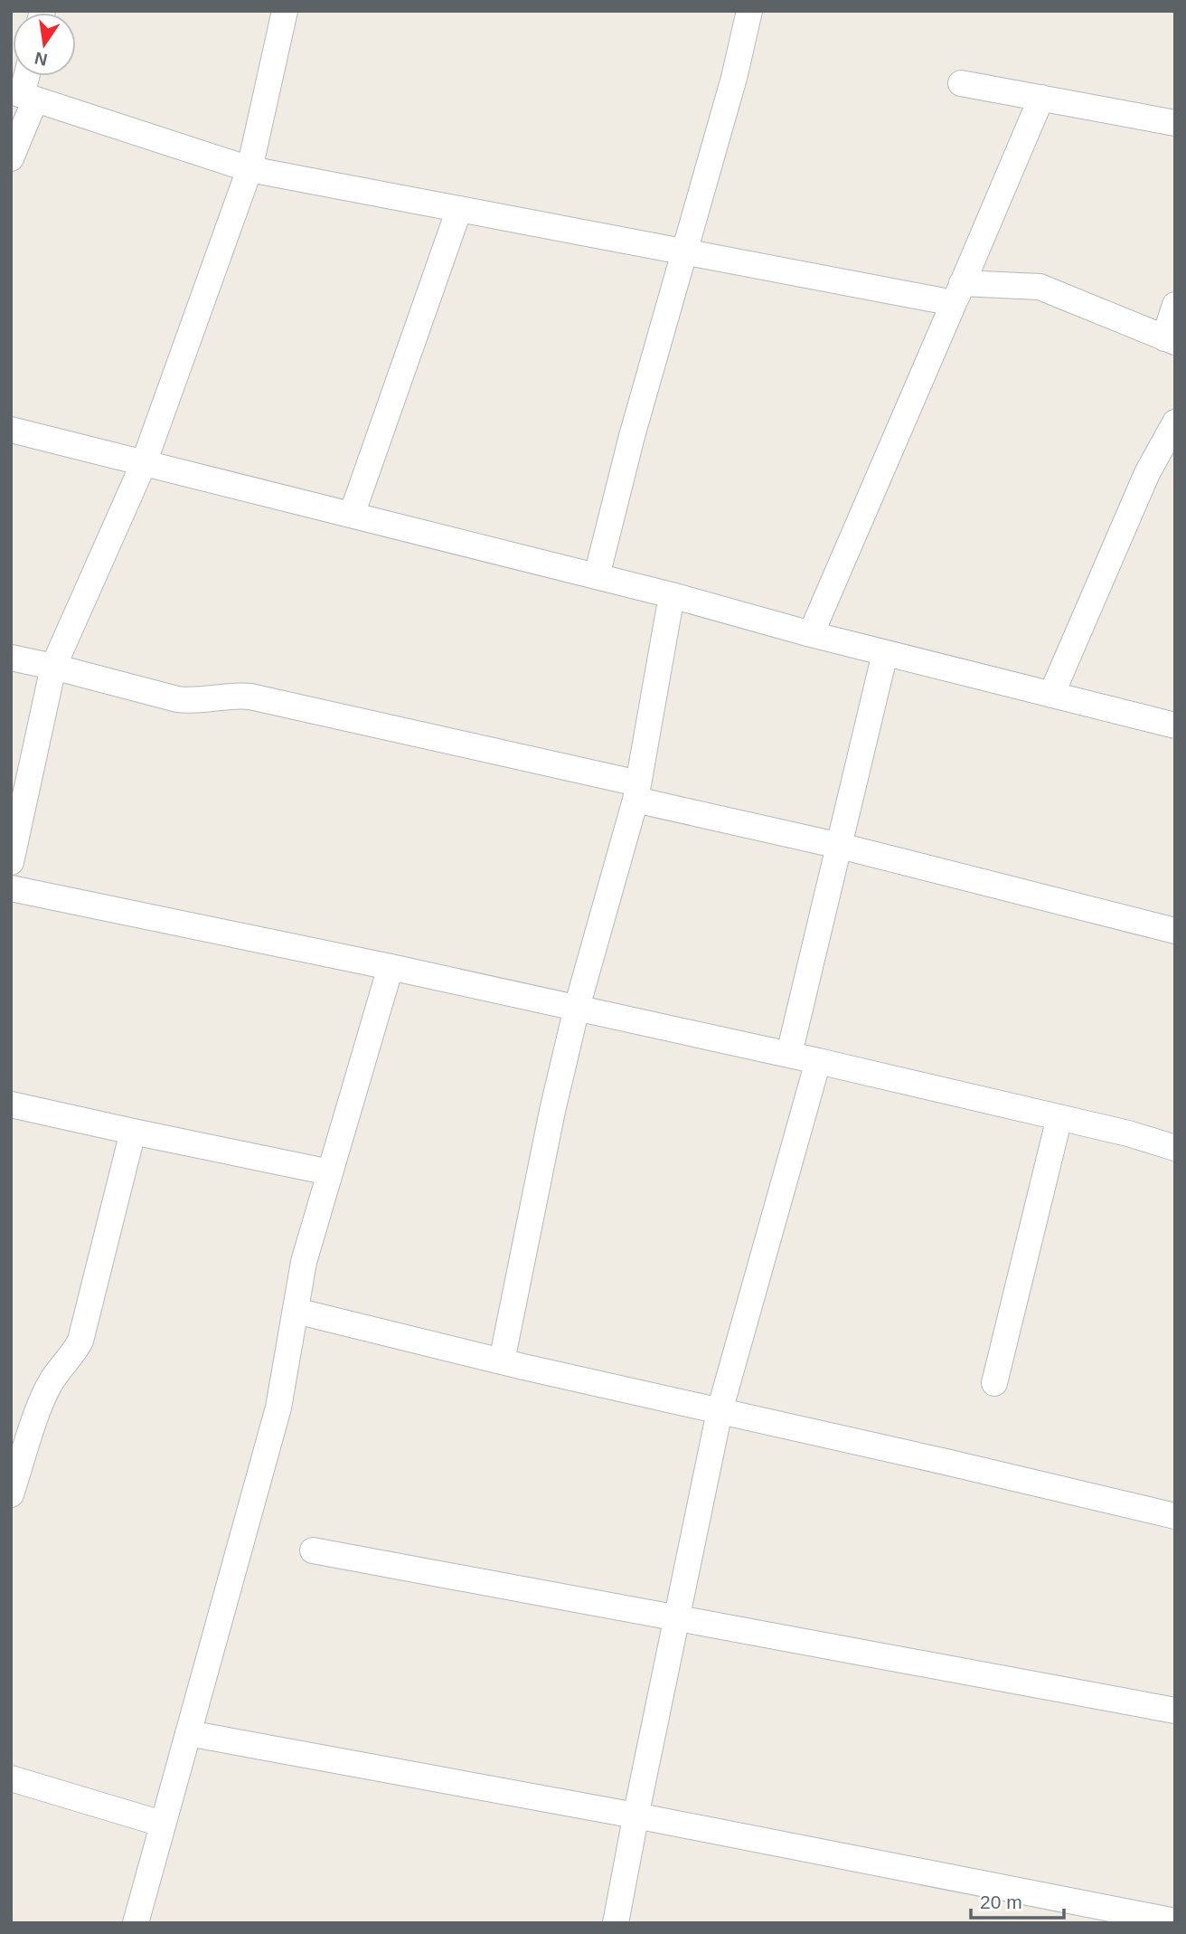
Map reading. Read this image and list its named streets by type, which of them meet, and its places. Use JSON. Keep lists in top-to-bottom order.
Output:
{
  "scale_bar": "20 m",
  "north": "bottom"
}
